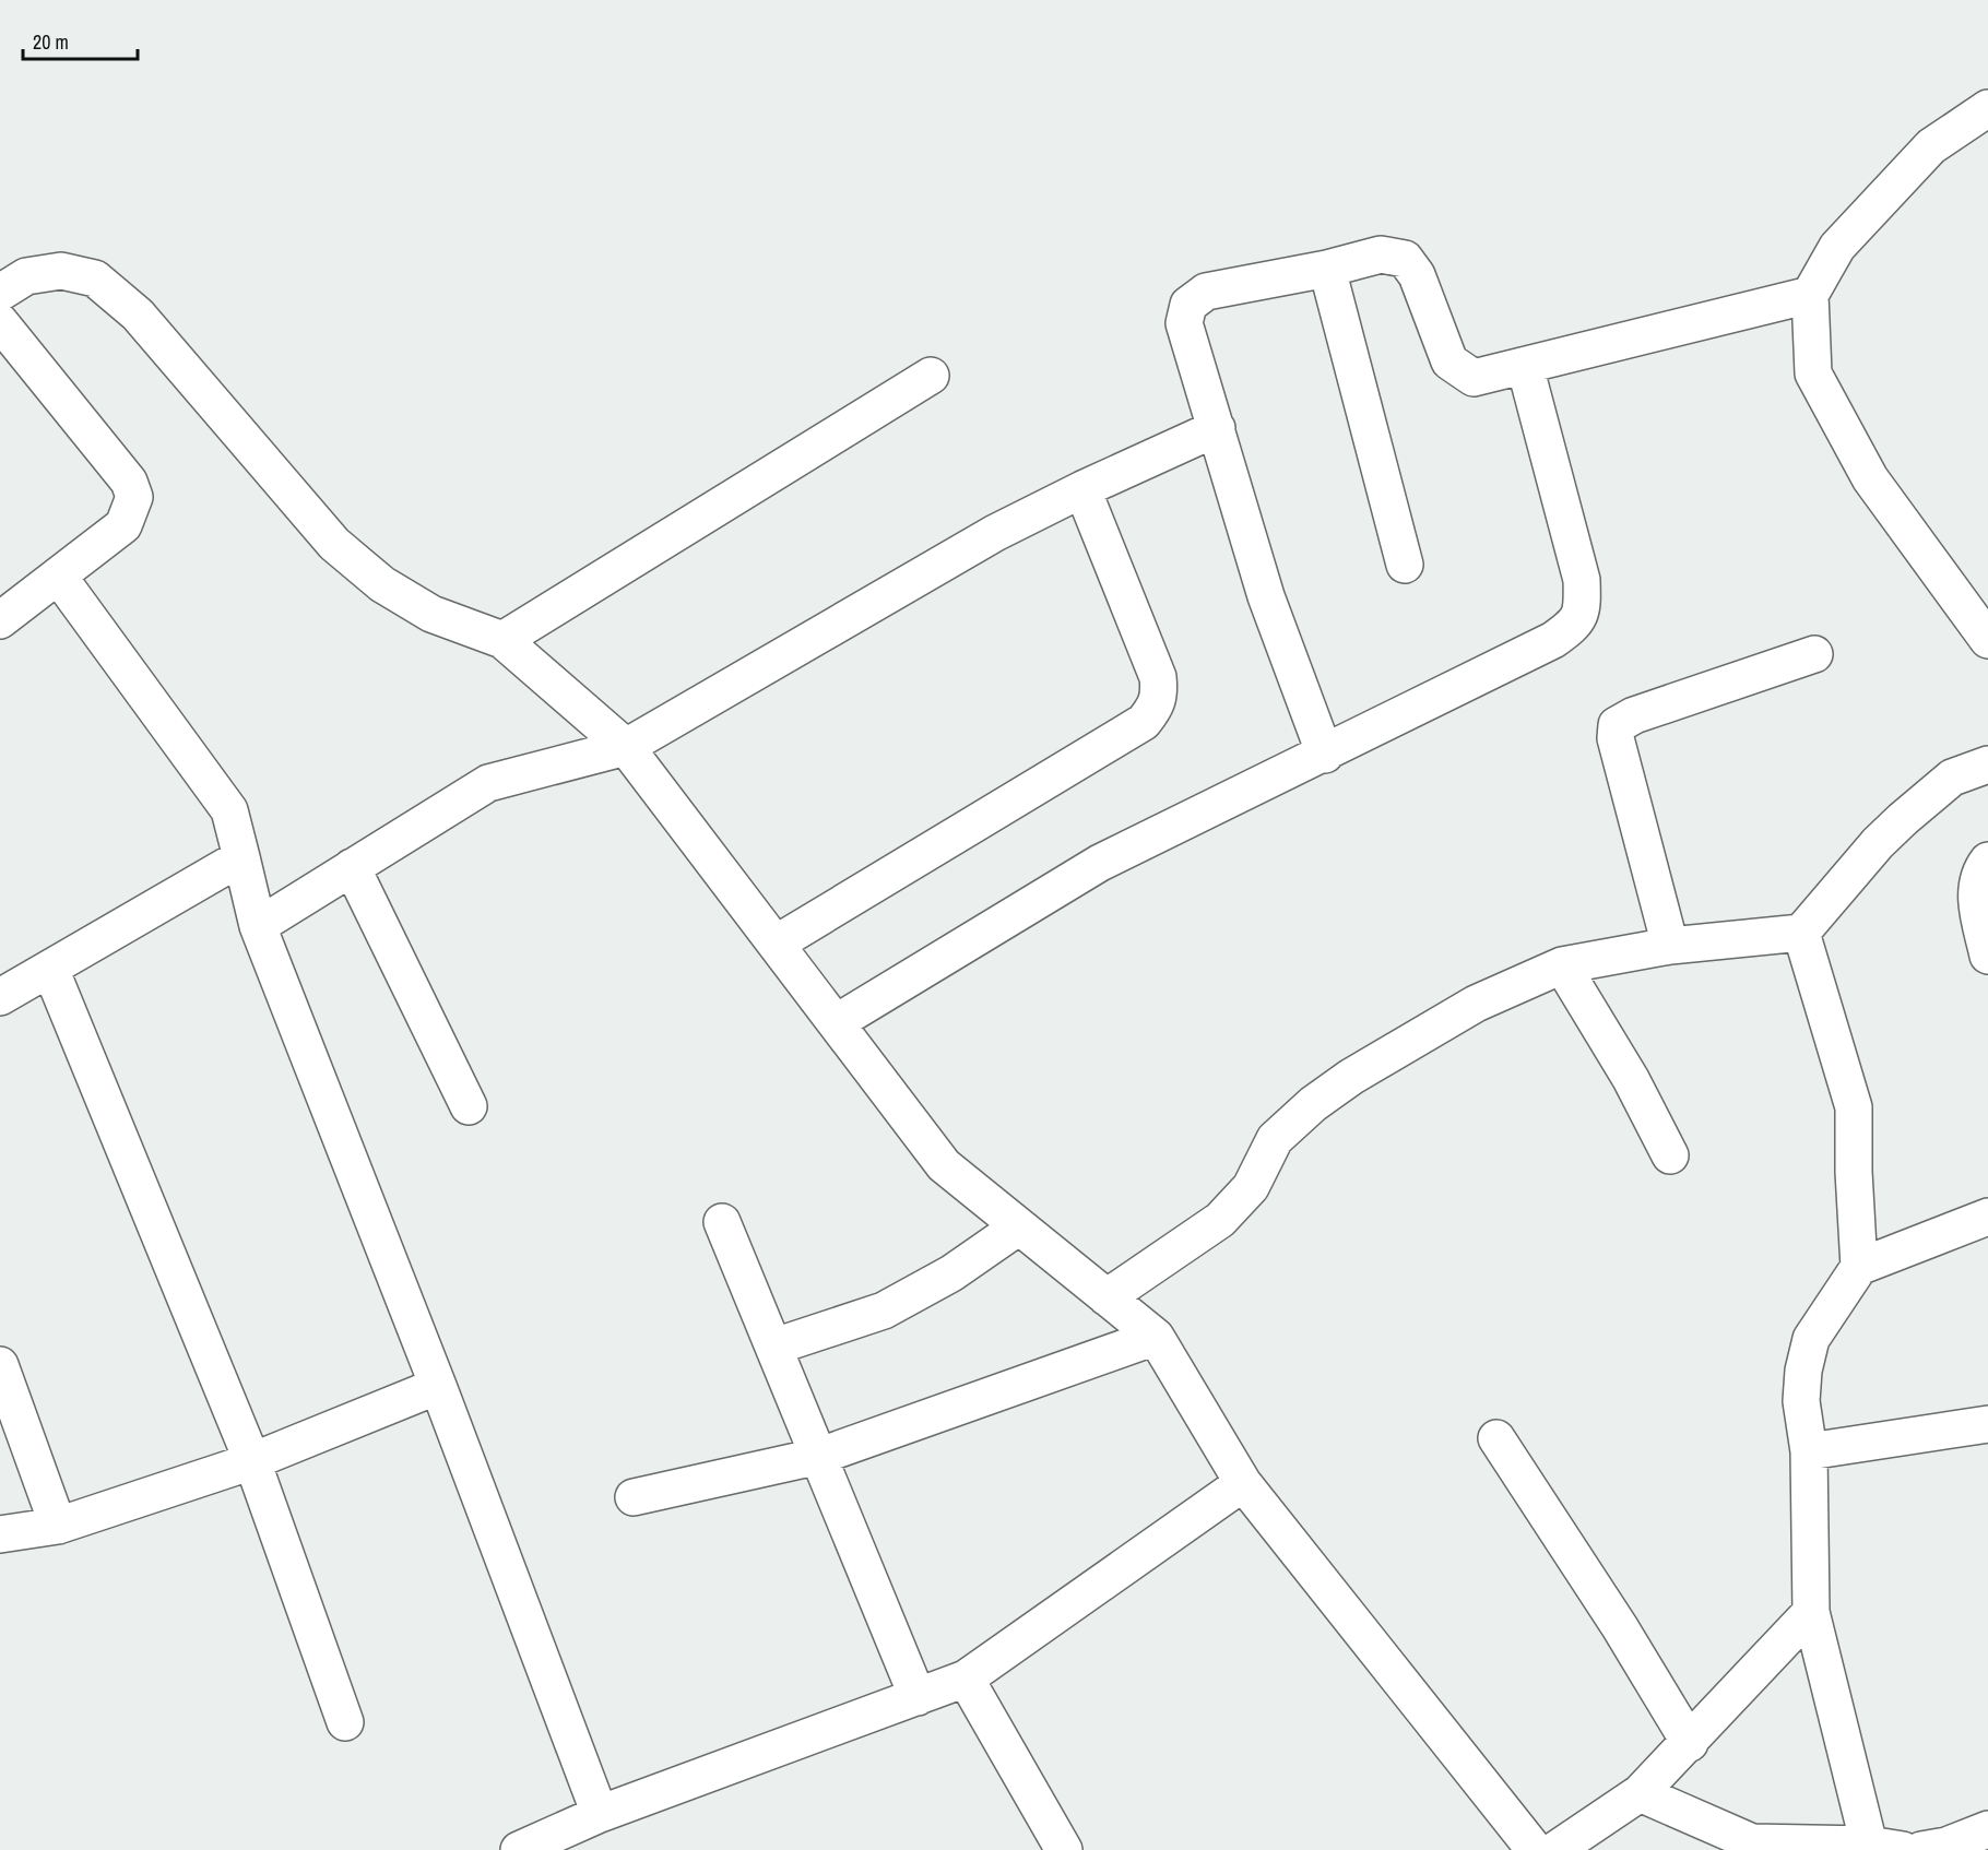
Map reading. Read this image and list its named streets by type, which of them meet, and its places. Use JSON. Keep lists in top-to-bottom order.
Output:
{
  "scale_bar": "20 m"
}
